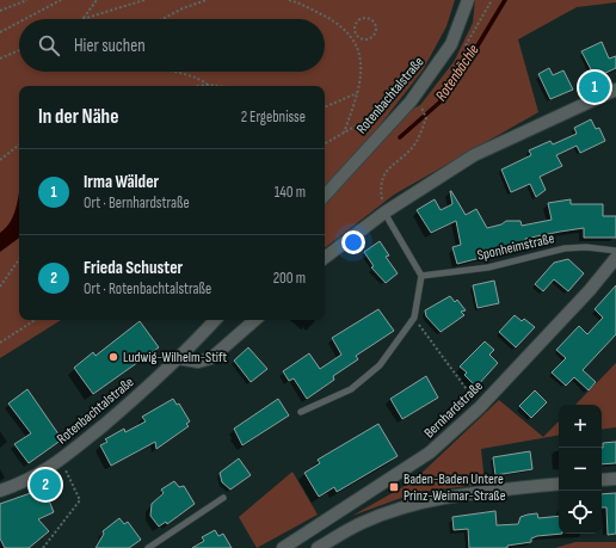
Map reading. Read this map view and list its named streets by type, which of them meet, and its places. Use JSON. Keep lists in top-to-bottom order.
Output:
{
  "streets": {
    "street": ["Rotenbachtalstraße", "Bernhardstraße"],
    "lane": ["Sponheimstraße"]
  },
  "water": ["Rotenbächle"],
  "places": {
    "other": ["Ludwig-Wilhelm-Stift"],
    "transit": ["Baden-Baden Untere Prinz-Weimar-Straße"]
  },
  "page": {
    "search": "Hier suchen",
    "pins": ["1", "2"],
    "heading": ["In der Nähe", "2 Ergebnisse"],
    "list": [
      {
        "mark": "1",
        "name": "Irma Wälder",
        "note": "Ort · Bernhardstraße",
        "value": "140 m"
      },
      {
        "mark": "2",
        "name": "Frieda Schuster",
        "note": "Ort · Rotenbachtalstraße",
        "value": "200 m"
      }
    ],
    "map_buttons": ["+", "−"]
  }
}
